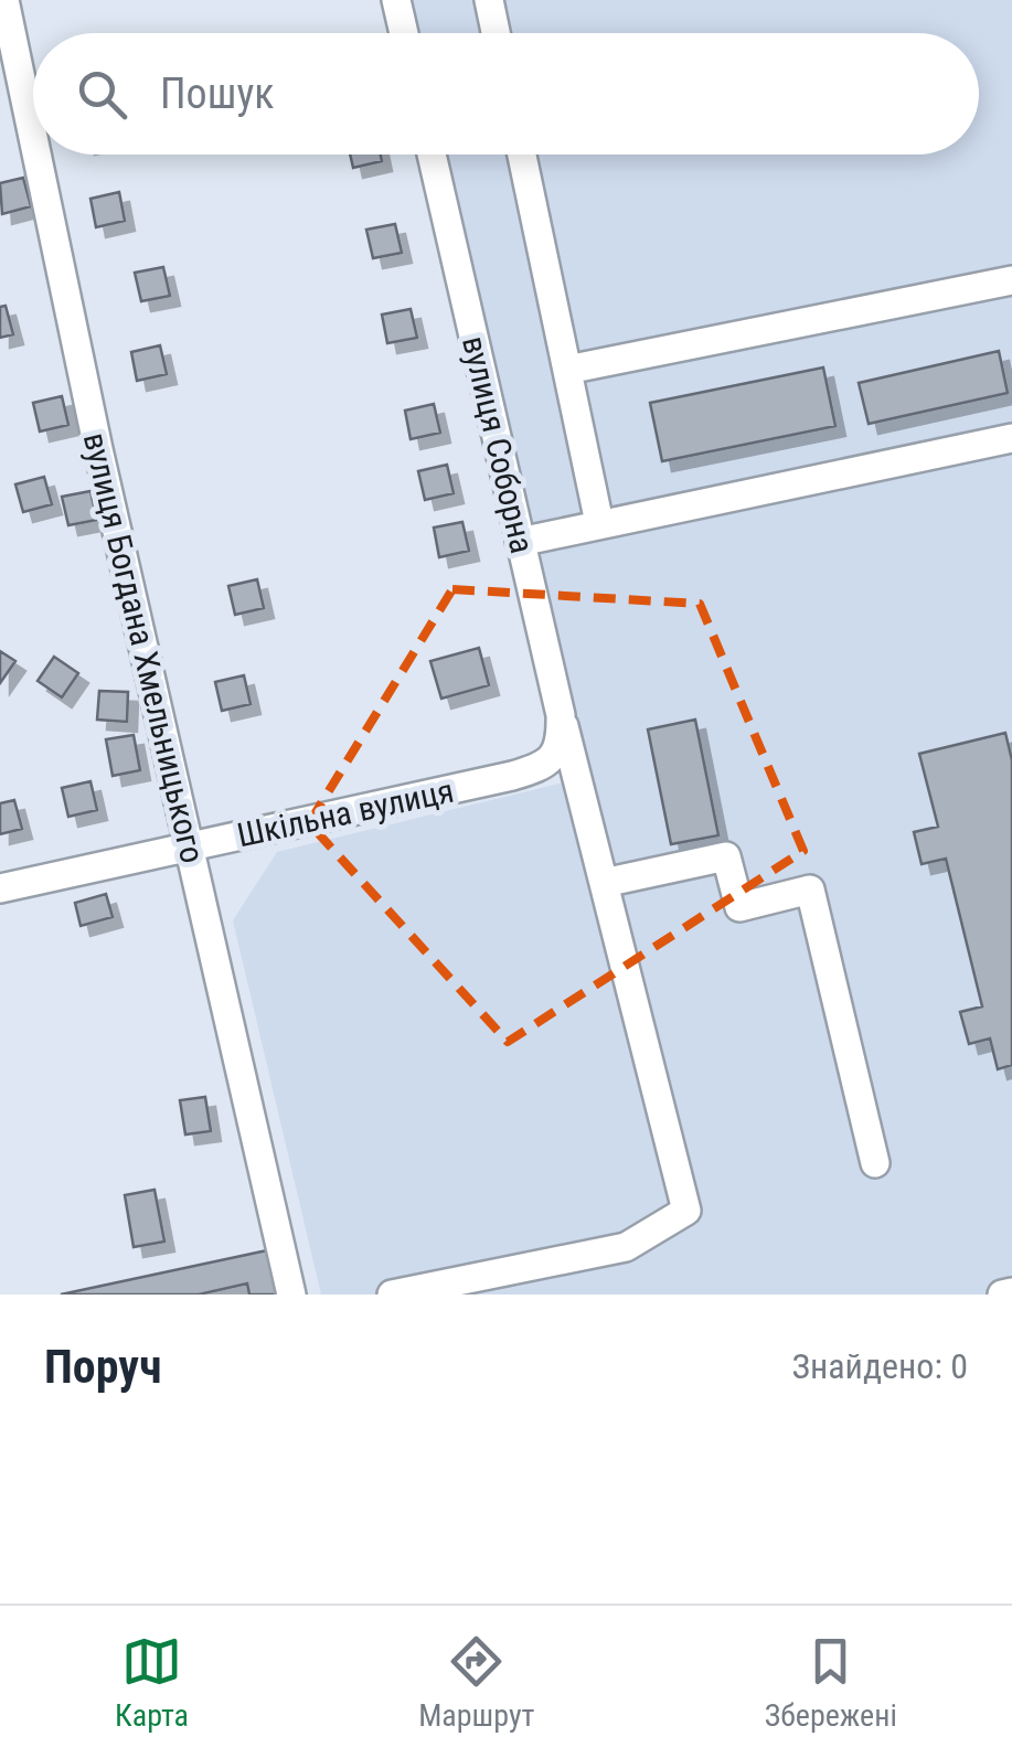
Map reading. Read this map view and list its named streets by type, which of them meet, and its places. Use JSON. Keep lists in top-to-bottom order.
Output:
{
  "streets": {
    "street": ["вулиця Соборна", "вулиця Богдана Хмельницького", "Шкільна вулиця"]
  },
  "crossings": [
    ["вулиця Соборна", "Шкільна вулиця"],
    ["вулиця Богдана Хмельницького", "Шкільна вулиця"]
  ],
  "page": {
    "search": "Пошук",
    "heading": ["Поруч", "Знайдено: 0"],
    "nav": ["Карта", "Маршрут", "Збережені"]
  }
}
